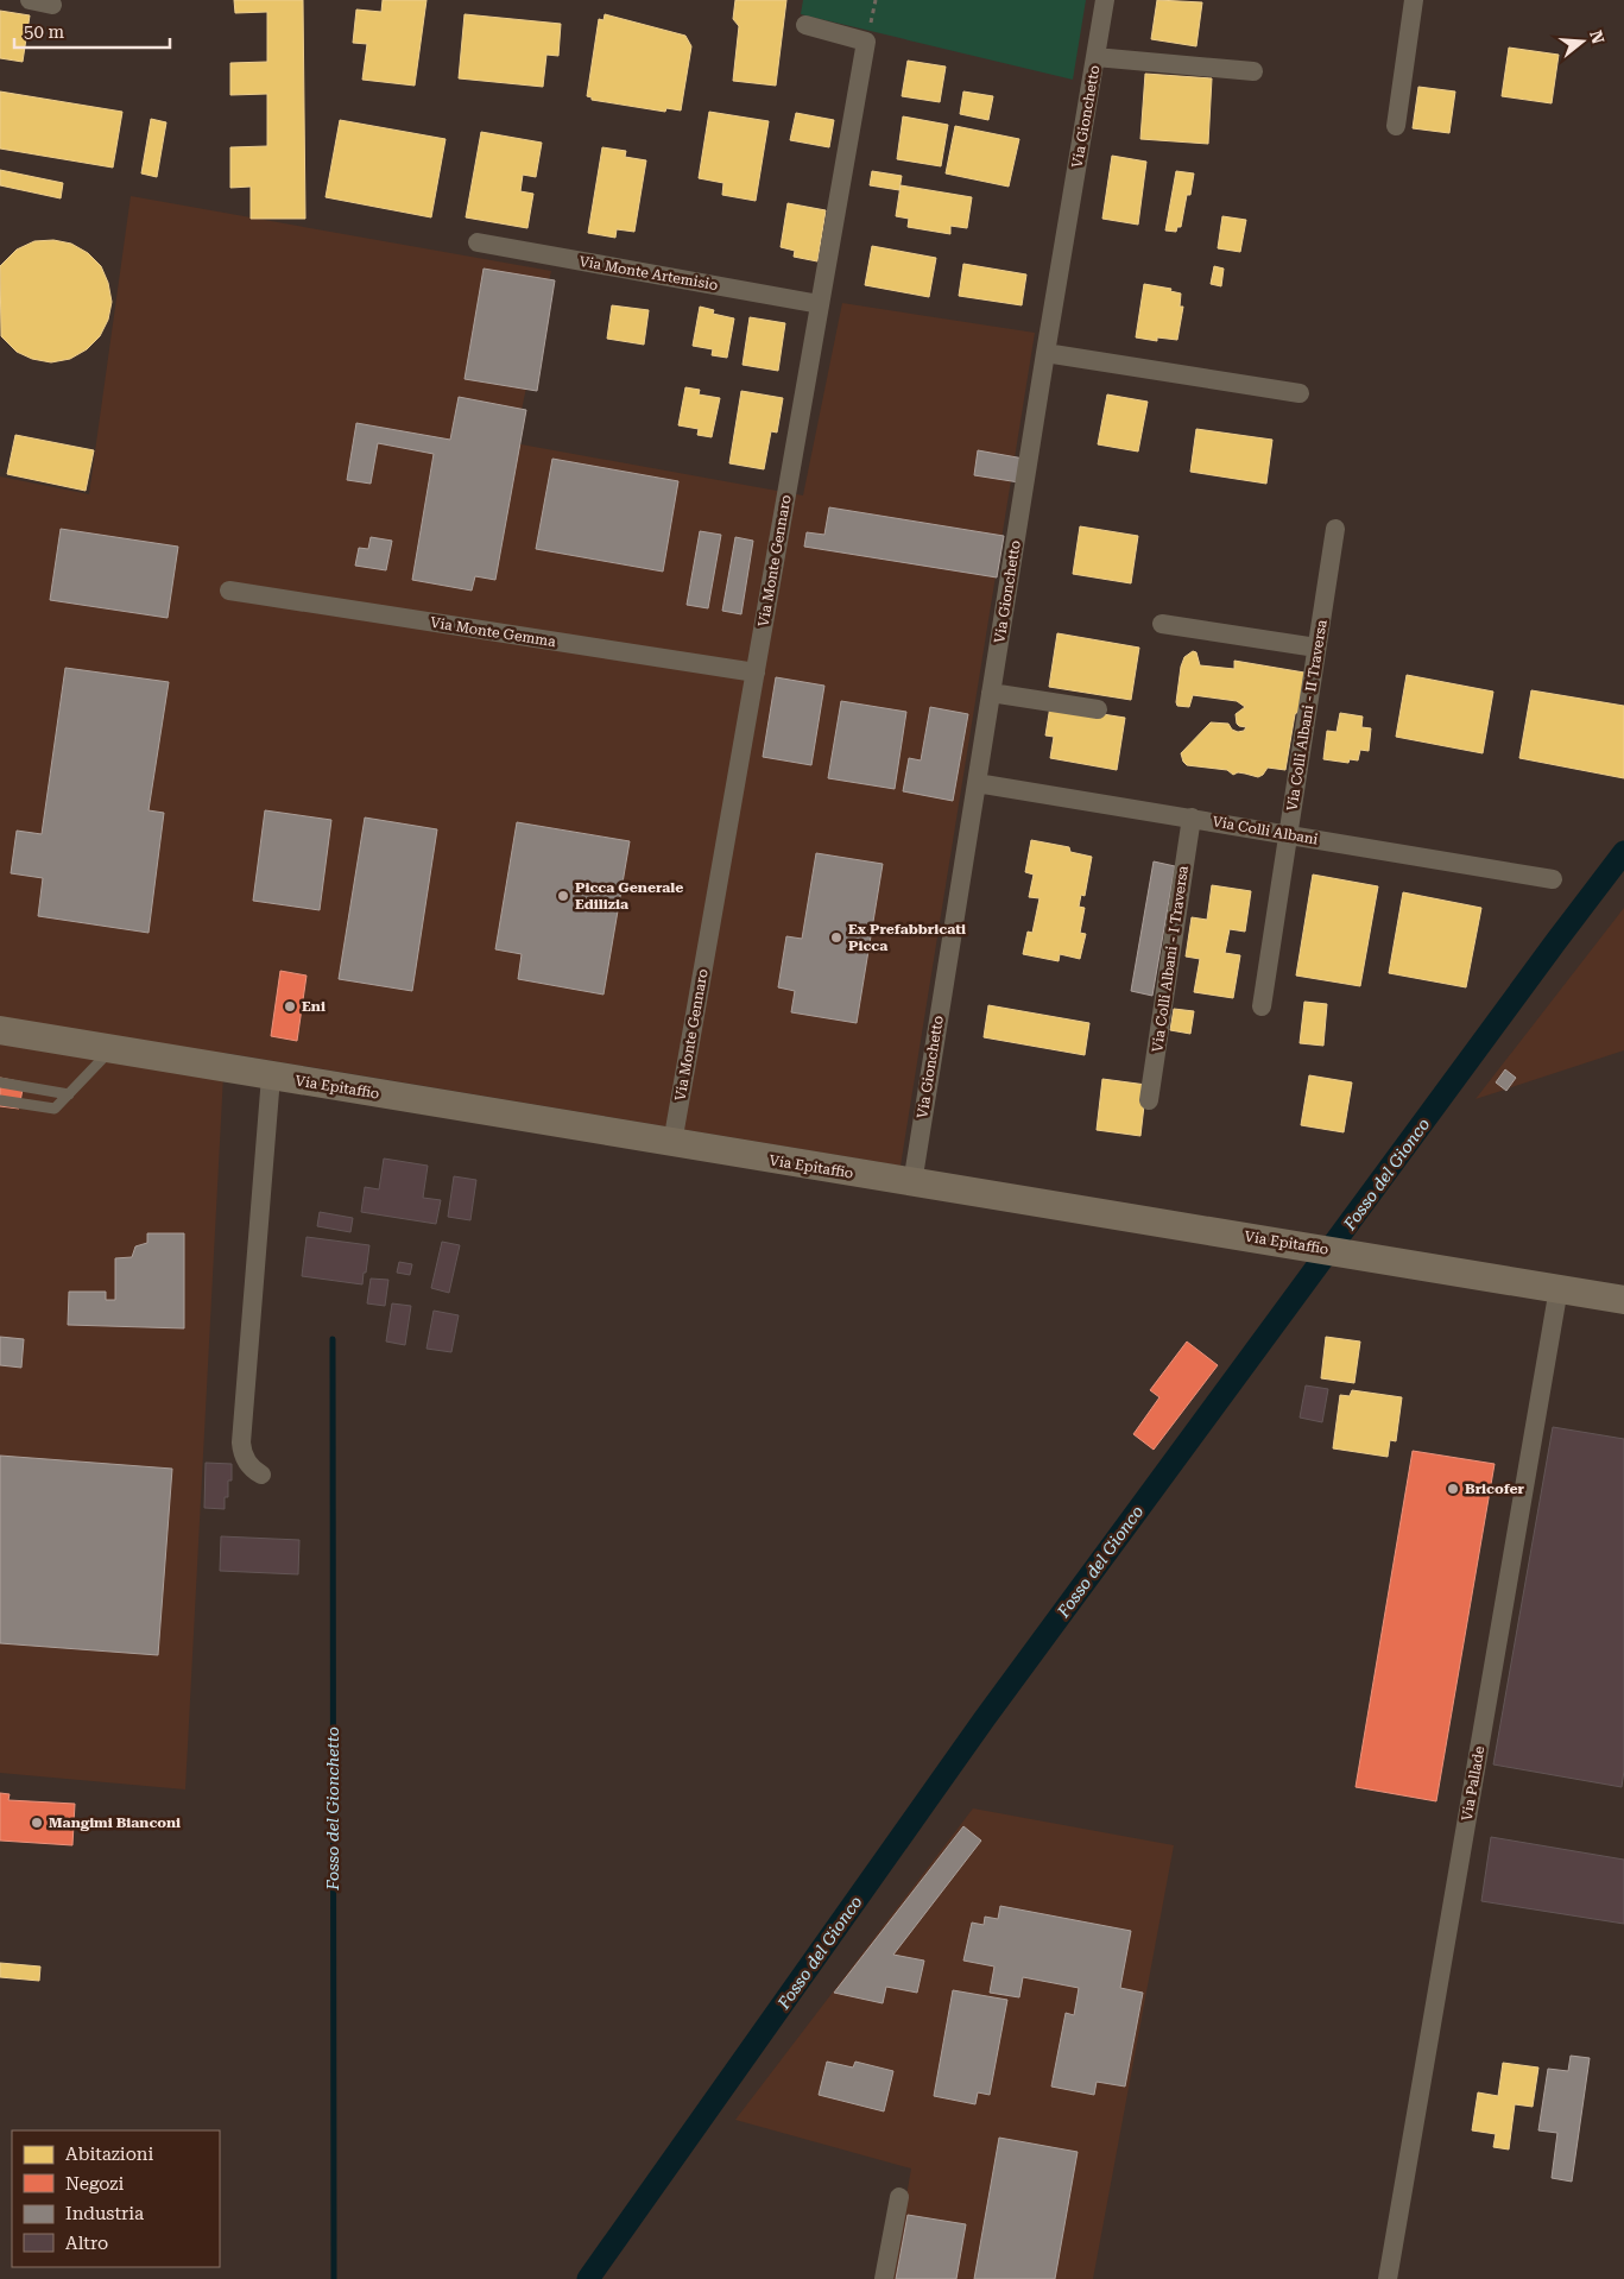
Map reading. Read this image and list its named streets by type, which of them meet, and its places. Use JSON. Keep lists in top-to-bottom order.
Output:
{
  "streets": {
    "main road": ["Via Epitaffio"],
    "street": [
      "Via Gionchetto",
      "Via Monte Artemisio",
      "Via Monte Gennaro",
      "Via Monte Gemma",
      "Via Colli Albani - II Traversa",
      "Via Colli Albani",
      "Via Colli Albani - I Traversa",
      "Via Pallade"
    ]
  },
  "crossings": [
    ["Via Gionchetto", "Via Colli Albani"],
    ["Via Gionchetto", "Via Epitaffio"],
    ["Via Monte Artemisio", "Via Monte Gennaro"],
    ["Via Monte Gennaro", "Via Monte Gemma"],
    ["Via Monte Gennaro", "Via Epitaffio"],
    ["Via Colli Albani - II Traversa", "Via Colli Albani"],
    ["Via Colli Albani", "Via Colli Albani - I Traversa"],
    ["Via Epitaffio", "Via Pallade"]
  ],
  "water": ["Fosso del Gionco", "Fosso del Gionchetto"],
  "places": [
    "Picca Generale Edilizia",
    "Ex Prefabbricati Picca",
    "Eni",
    "Bricofer",
    "Mangimi Bianconi"
  ],
  "legend": [
    "Abitazioni",
    "Negozi",
    "Industria",
    "Altro"
  ],
  "scale_bar": "50 m",
  "north": "right"
}
